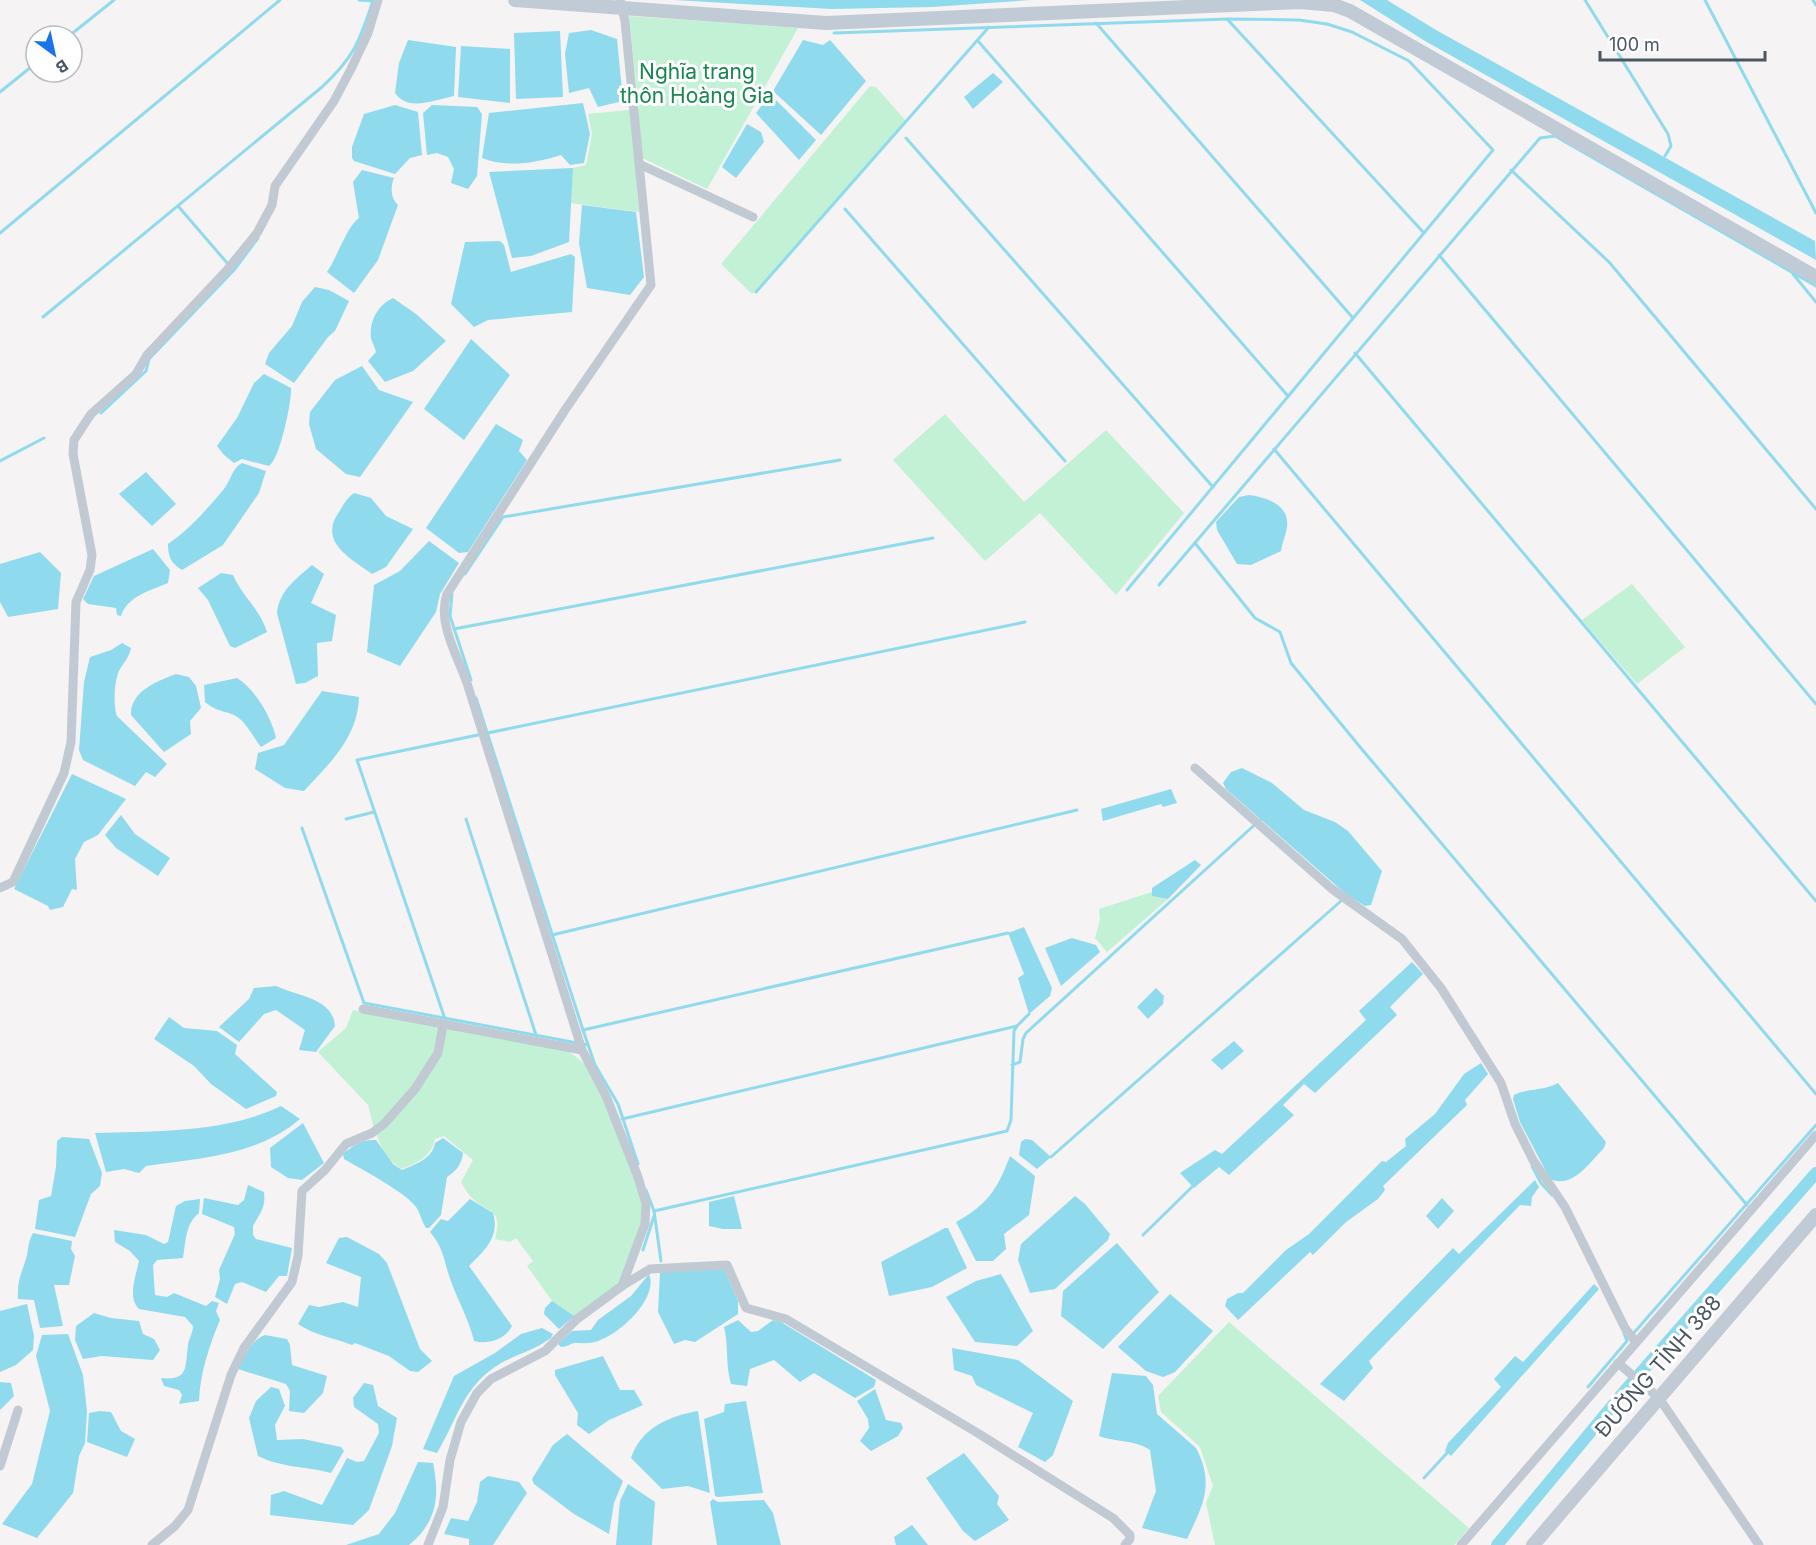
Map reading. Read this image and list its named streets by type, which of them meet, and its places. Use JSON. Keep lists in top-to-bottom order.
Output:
{
  "streets": {
    "street": ["ĐƯỜNG TỈNH 388"]
  },
  "parks": ["Nghĩa trang thôn Hoàng Gia"],
  "scale_bar": "100 m",
  "north": "bottom right"
}
